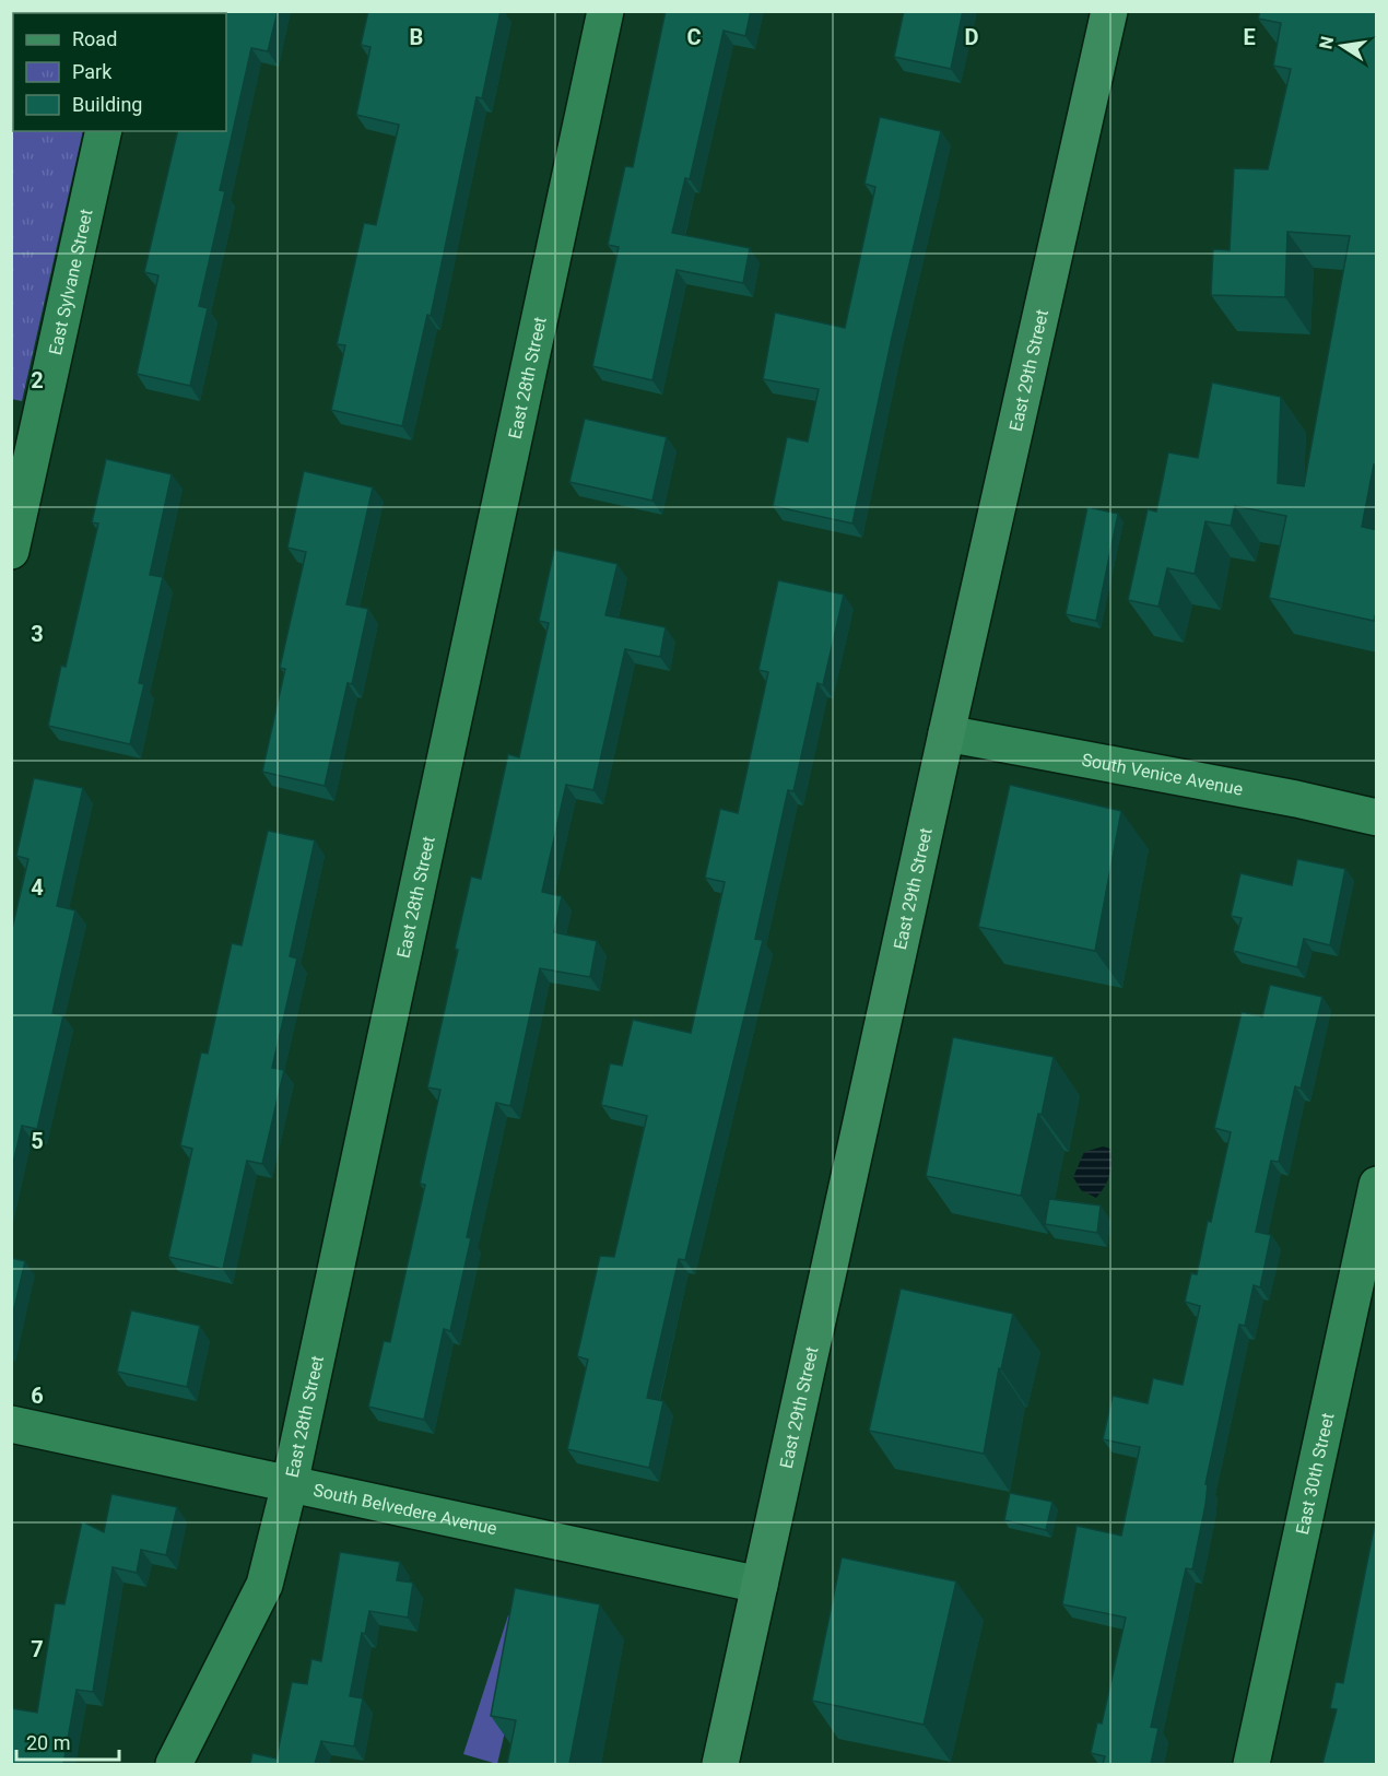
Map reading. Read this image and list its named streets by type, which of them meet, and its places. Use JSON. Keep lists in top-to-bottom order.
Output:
{
  "streets": {
    "street": [
      "East Sylvane Street",
      "East 29th Street",
      "East 28th Street",
      "South Venice Avenue",
      "East 30th Street",
      "South Belvedere Avenue"
    ]
  },
  "crossings": [
    ["East 29th Street", "South Venice Avenue"],
    ["East 29th Street", "South Belvedere Avenue"],
    ["East 28th Street", "South Belvedere Avenue"]
  ],
  "legend": ["Road", "Park", "Building"],
  "scale_bar": "20 m",
  "north": "left",
  "grid": {
    "columns": [
      "B",
      "C",
      "D",
      "E"
    ],
    "rows": [
      "2",
      "3",
      "4",
      "5",
      "6",
      "7"
    ]
  }
}
